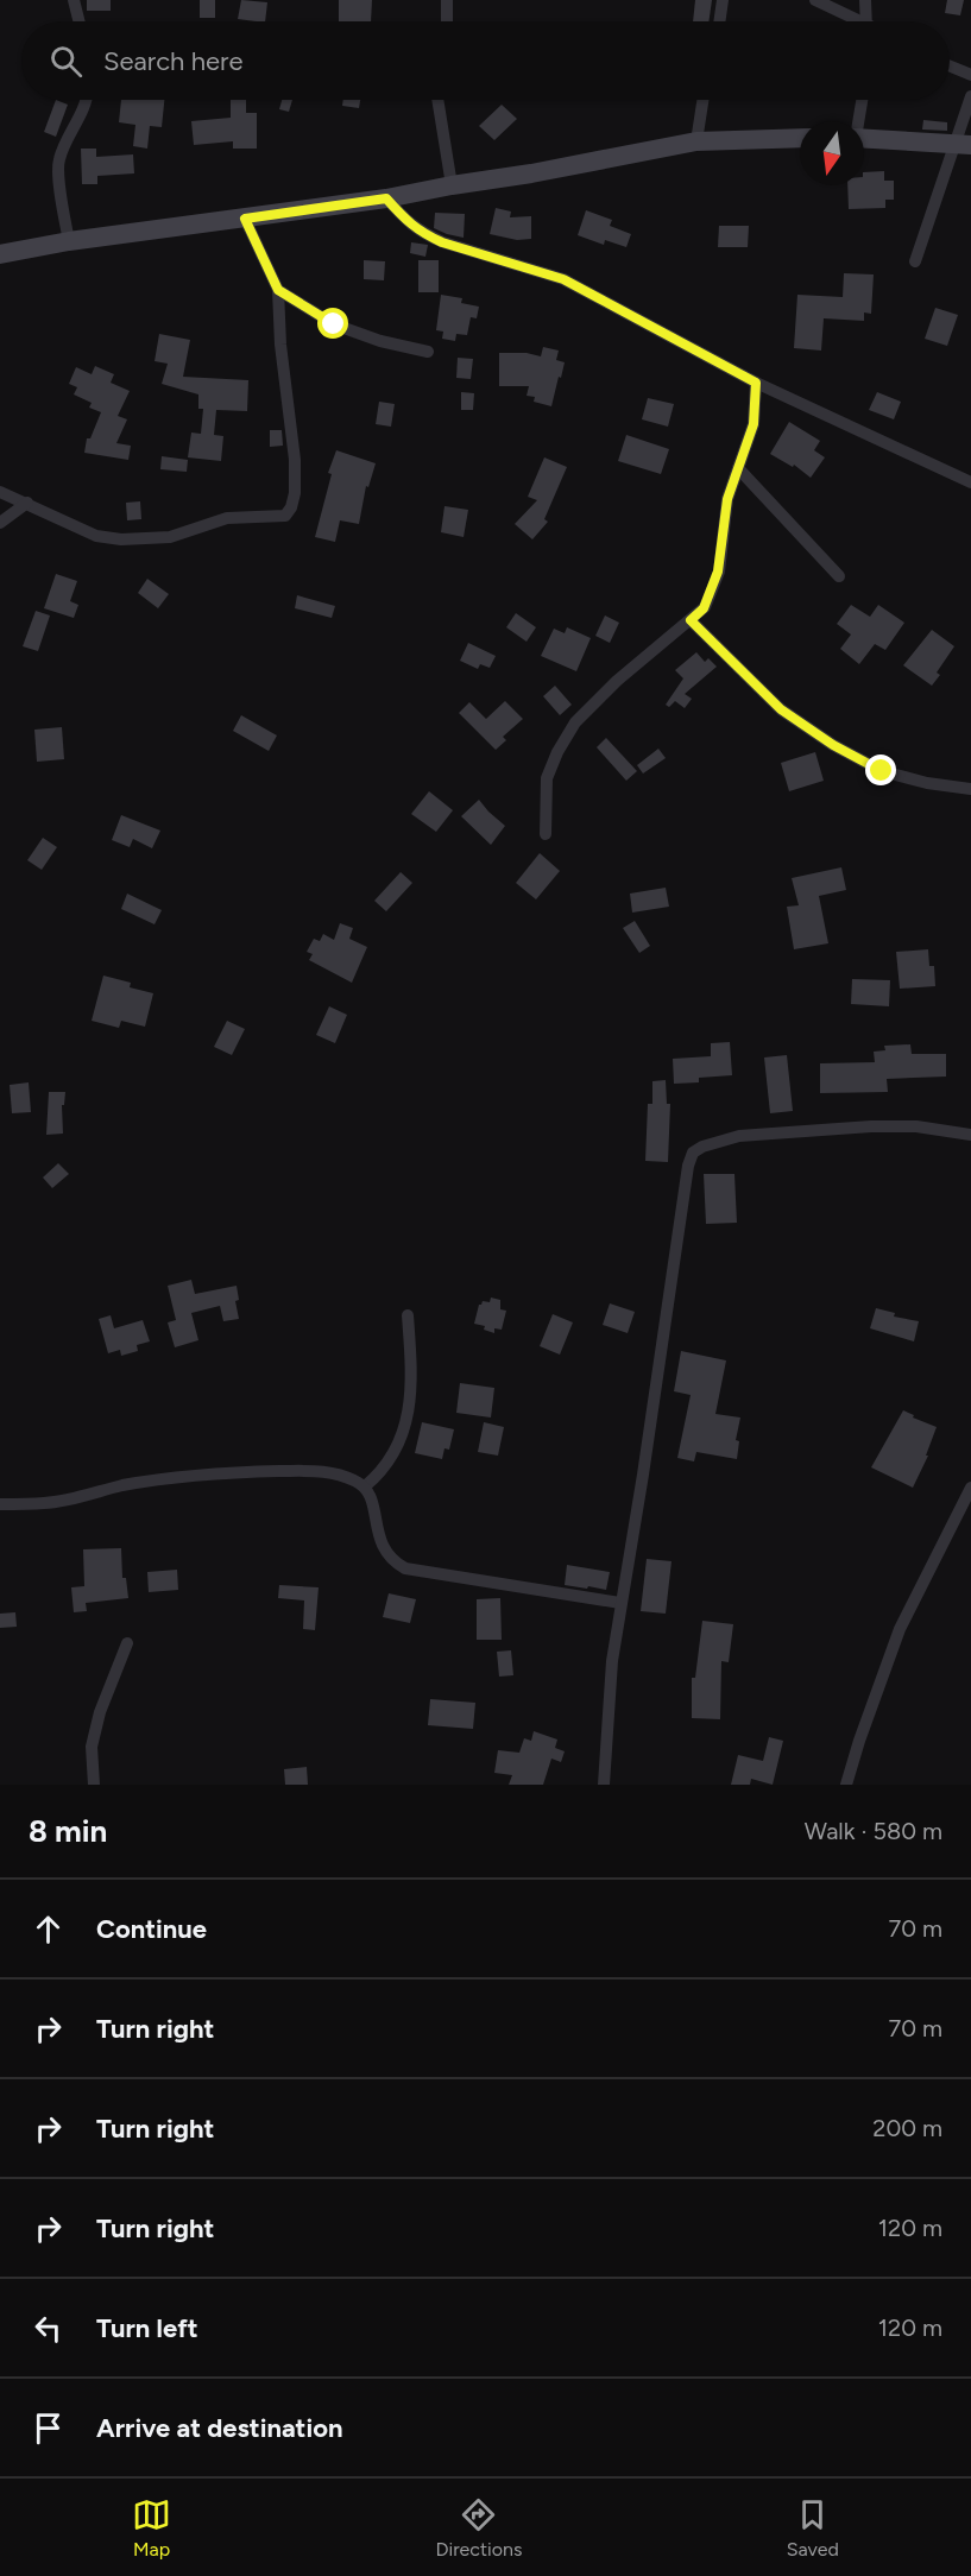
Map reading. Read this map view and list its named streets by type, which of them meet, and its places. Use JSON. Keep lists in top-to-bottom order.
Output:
{
  "north": "bottom",
  "page": {
    "search": "Search here",
    "heading": ["8 min", "Walk · 580 m"],
    "list": [
      ["Continue", "70 m"],
      ["Turn right", "70 m"],
      ["Turn right", "200 m"],
      ["Turn right", "120 m"],
      ["Turn left", "120 m"],
      "Arrive at destination"
    ],
    "nav": ["Map", "Directions", "Saved"]
  }
}
